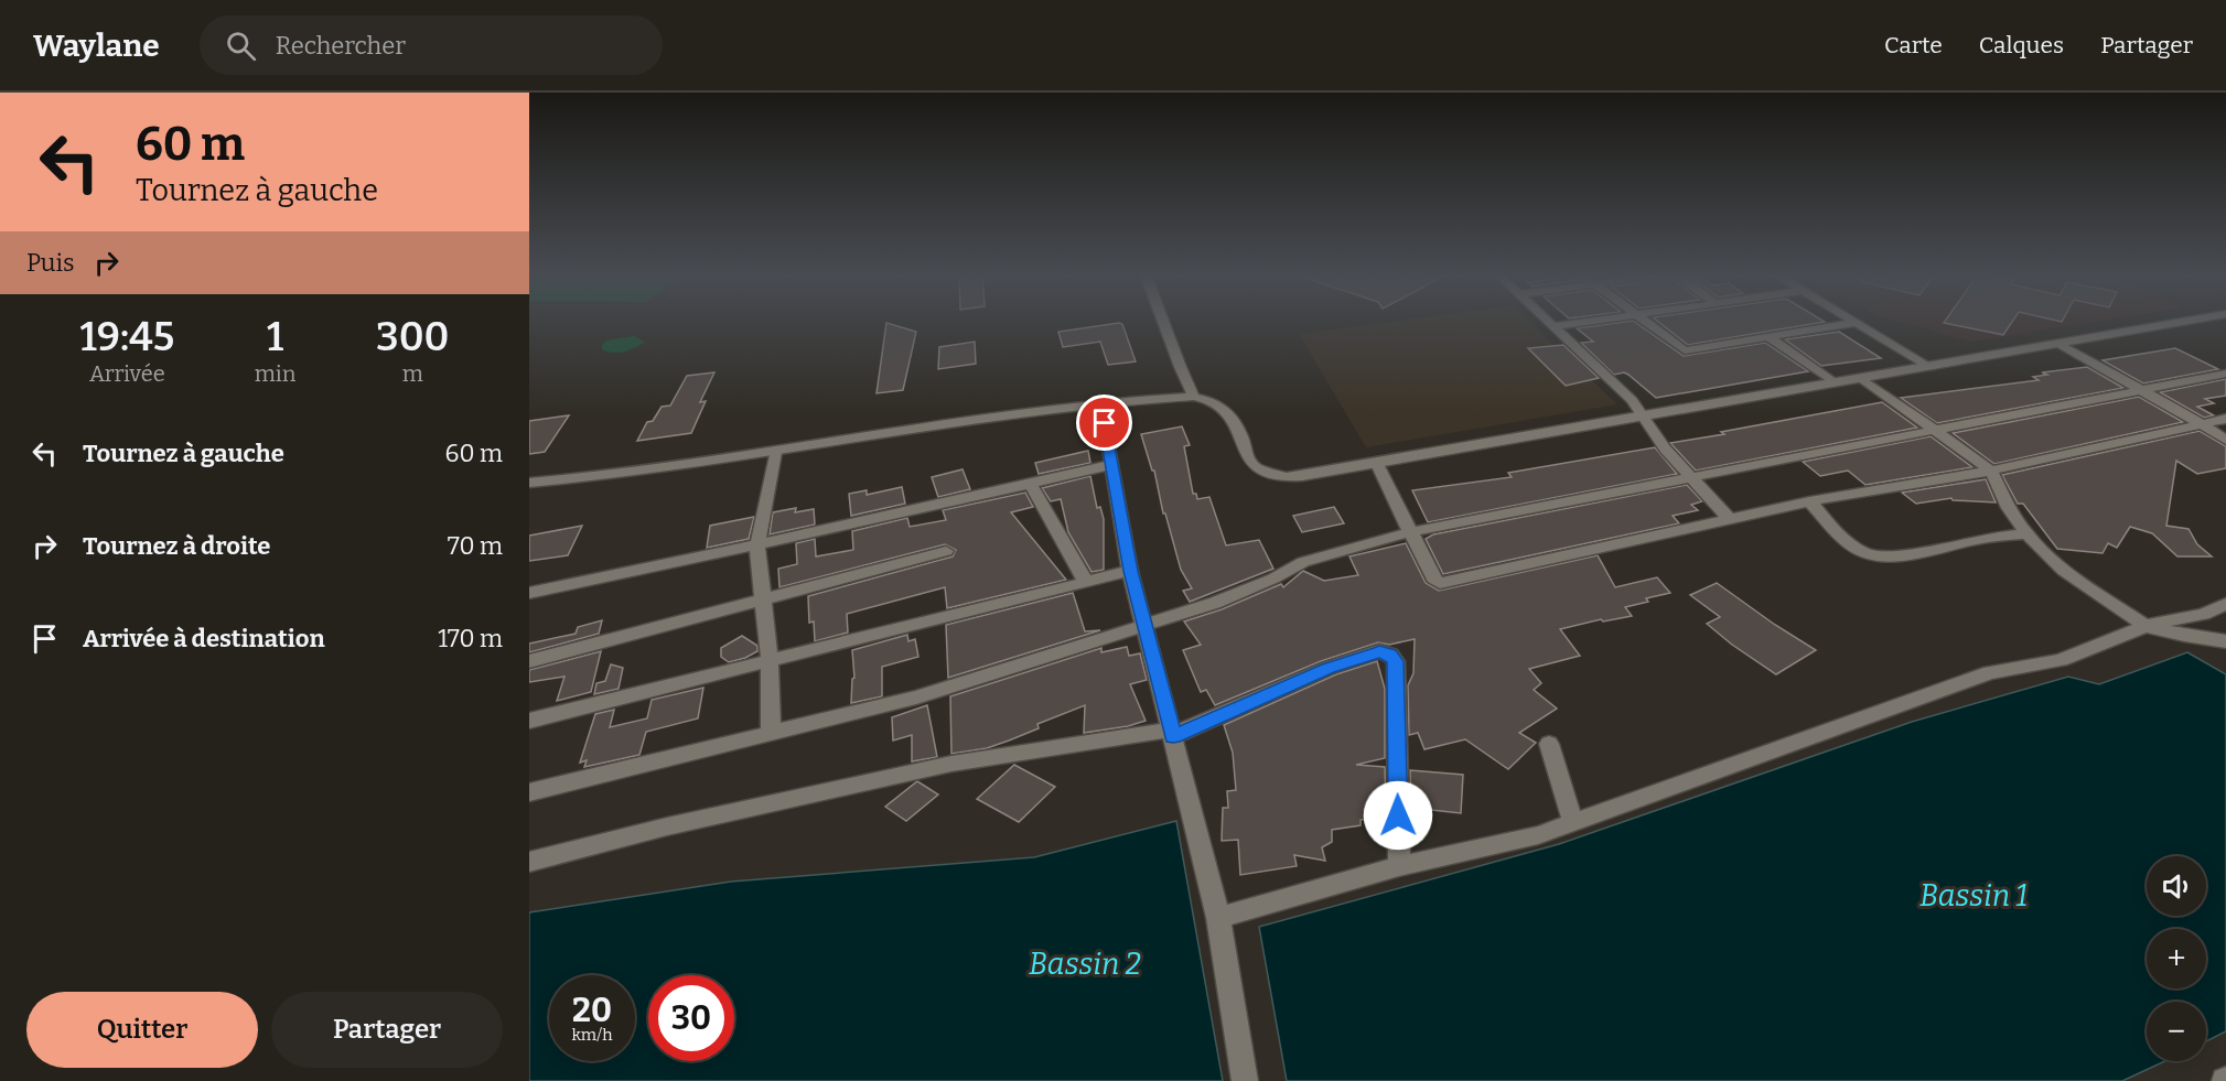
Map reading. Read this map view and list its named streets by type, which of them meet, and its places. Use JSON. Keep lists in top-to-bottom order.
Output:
{
  "water": ["Bassin 1", "Bassin 2"],
  "page": {
    "header": "Waylane",
    "search": "Rechercher",
    "nav": ["Carte", "Calques", "Partager"],
    "turn": ["60 m", "Tournez à gauche"],
    "then": "Puis",
    "eta": [
      "19:45",
      "Arrivée",
      "1",
      "min",
      "300",
      "m"
    ],
    "list": [
      {
        "name": "Tournez à gauche",
        "value": "60 m"
      },
      {
        "name": "Tournez à droite",
        "value": "70 m"
      },
      {
        "name": "Arrivée à destination",
        "value": "170 m"
      }
    ],
    "map_buttons": ["+", "−"],
    "speed": "20 km/h",
    "limit": "30",
    "buttons": ["Quitter", "Partager"]
  }
}
